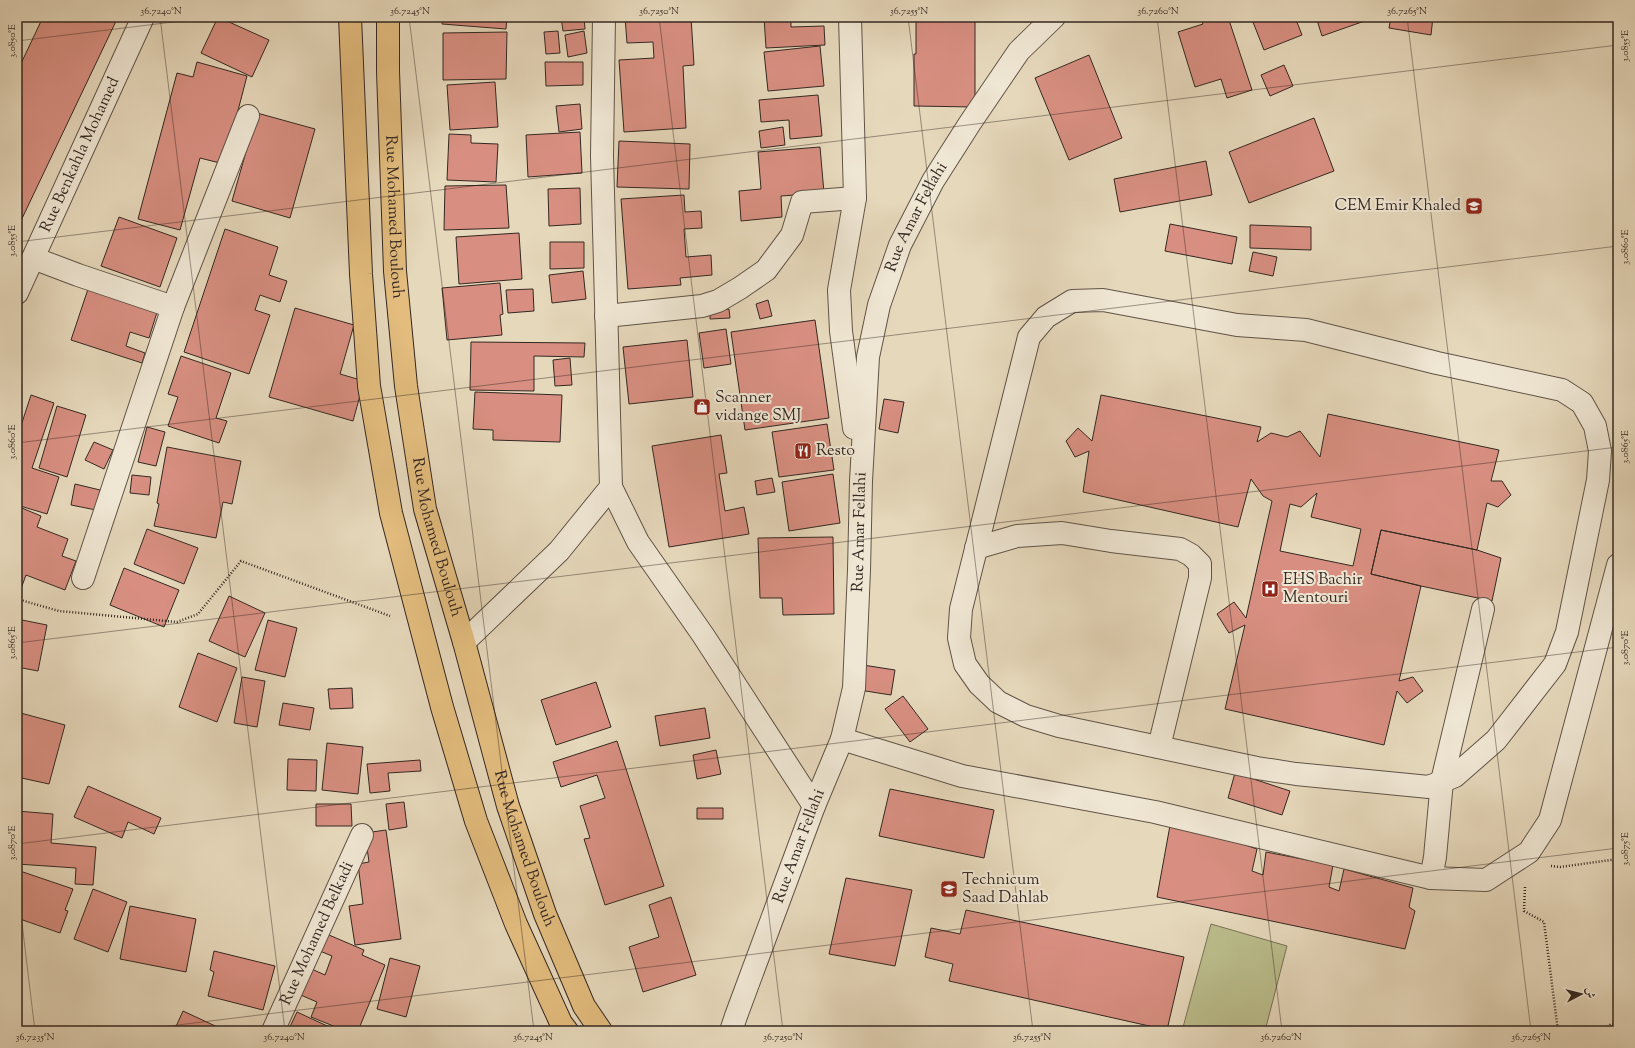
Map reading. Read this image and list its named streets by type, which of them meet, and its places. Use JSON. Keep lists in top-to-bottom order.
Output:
{
  "streets": {
    "main road": ["Rue Mohamed Boulouh"],
    "street": ["Rue Benkahla Mohamed", "Rue Amar Fellahi", "Rue Mohamed Belkadi"]
  },
  "places": {
    "school or university": ["CEM Emir Khaled", "Technicum Saad Dahlab"],
    "shop": ["Scanner vidange SMJ"],
    "restaurant": ["Resto"],
    "hospital": ["EHS Bachir Mentouri"]
  },
  "north": "right",
  "coordinates": [
    "36.7240°N",
    "36.7245°N",
    "36.7250°N",
    "36.7255°N",
    "36.7260°N",
    "36.7265°N",
    "3.0850°E",
    "3.0855°E",
    "3.0860°E",
    "3.0865°E",
    "3.0870°E",
    "3.0875°E",
    "36.7235°N"
  ]
}
